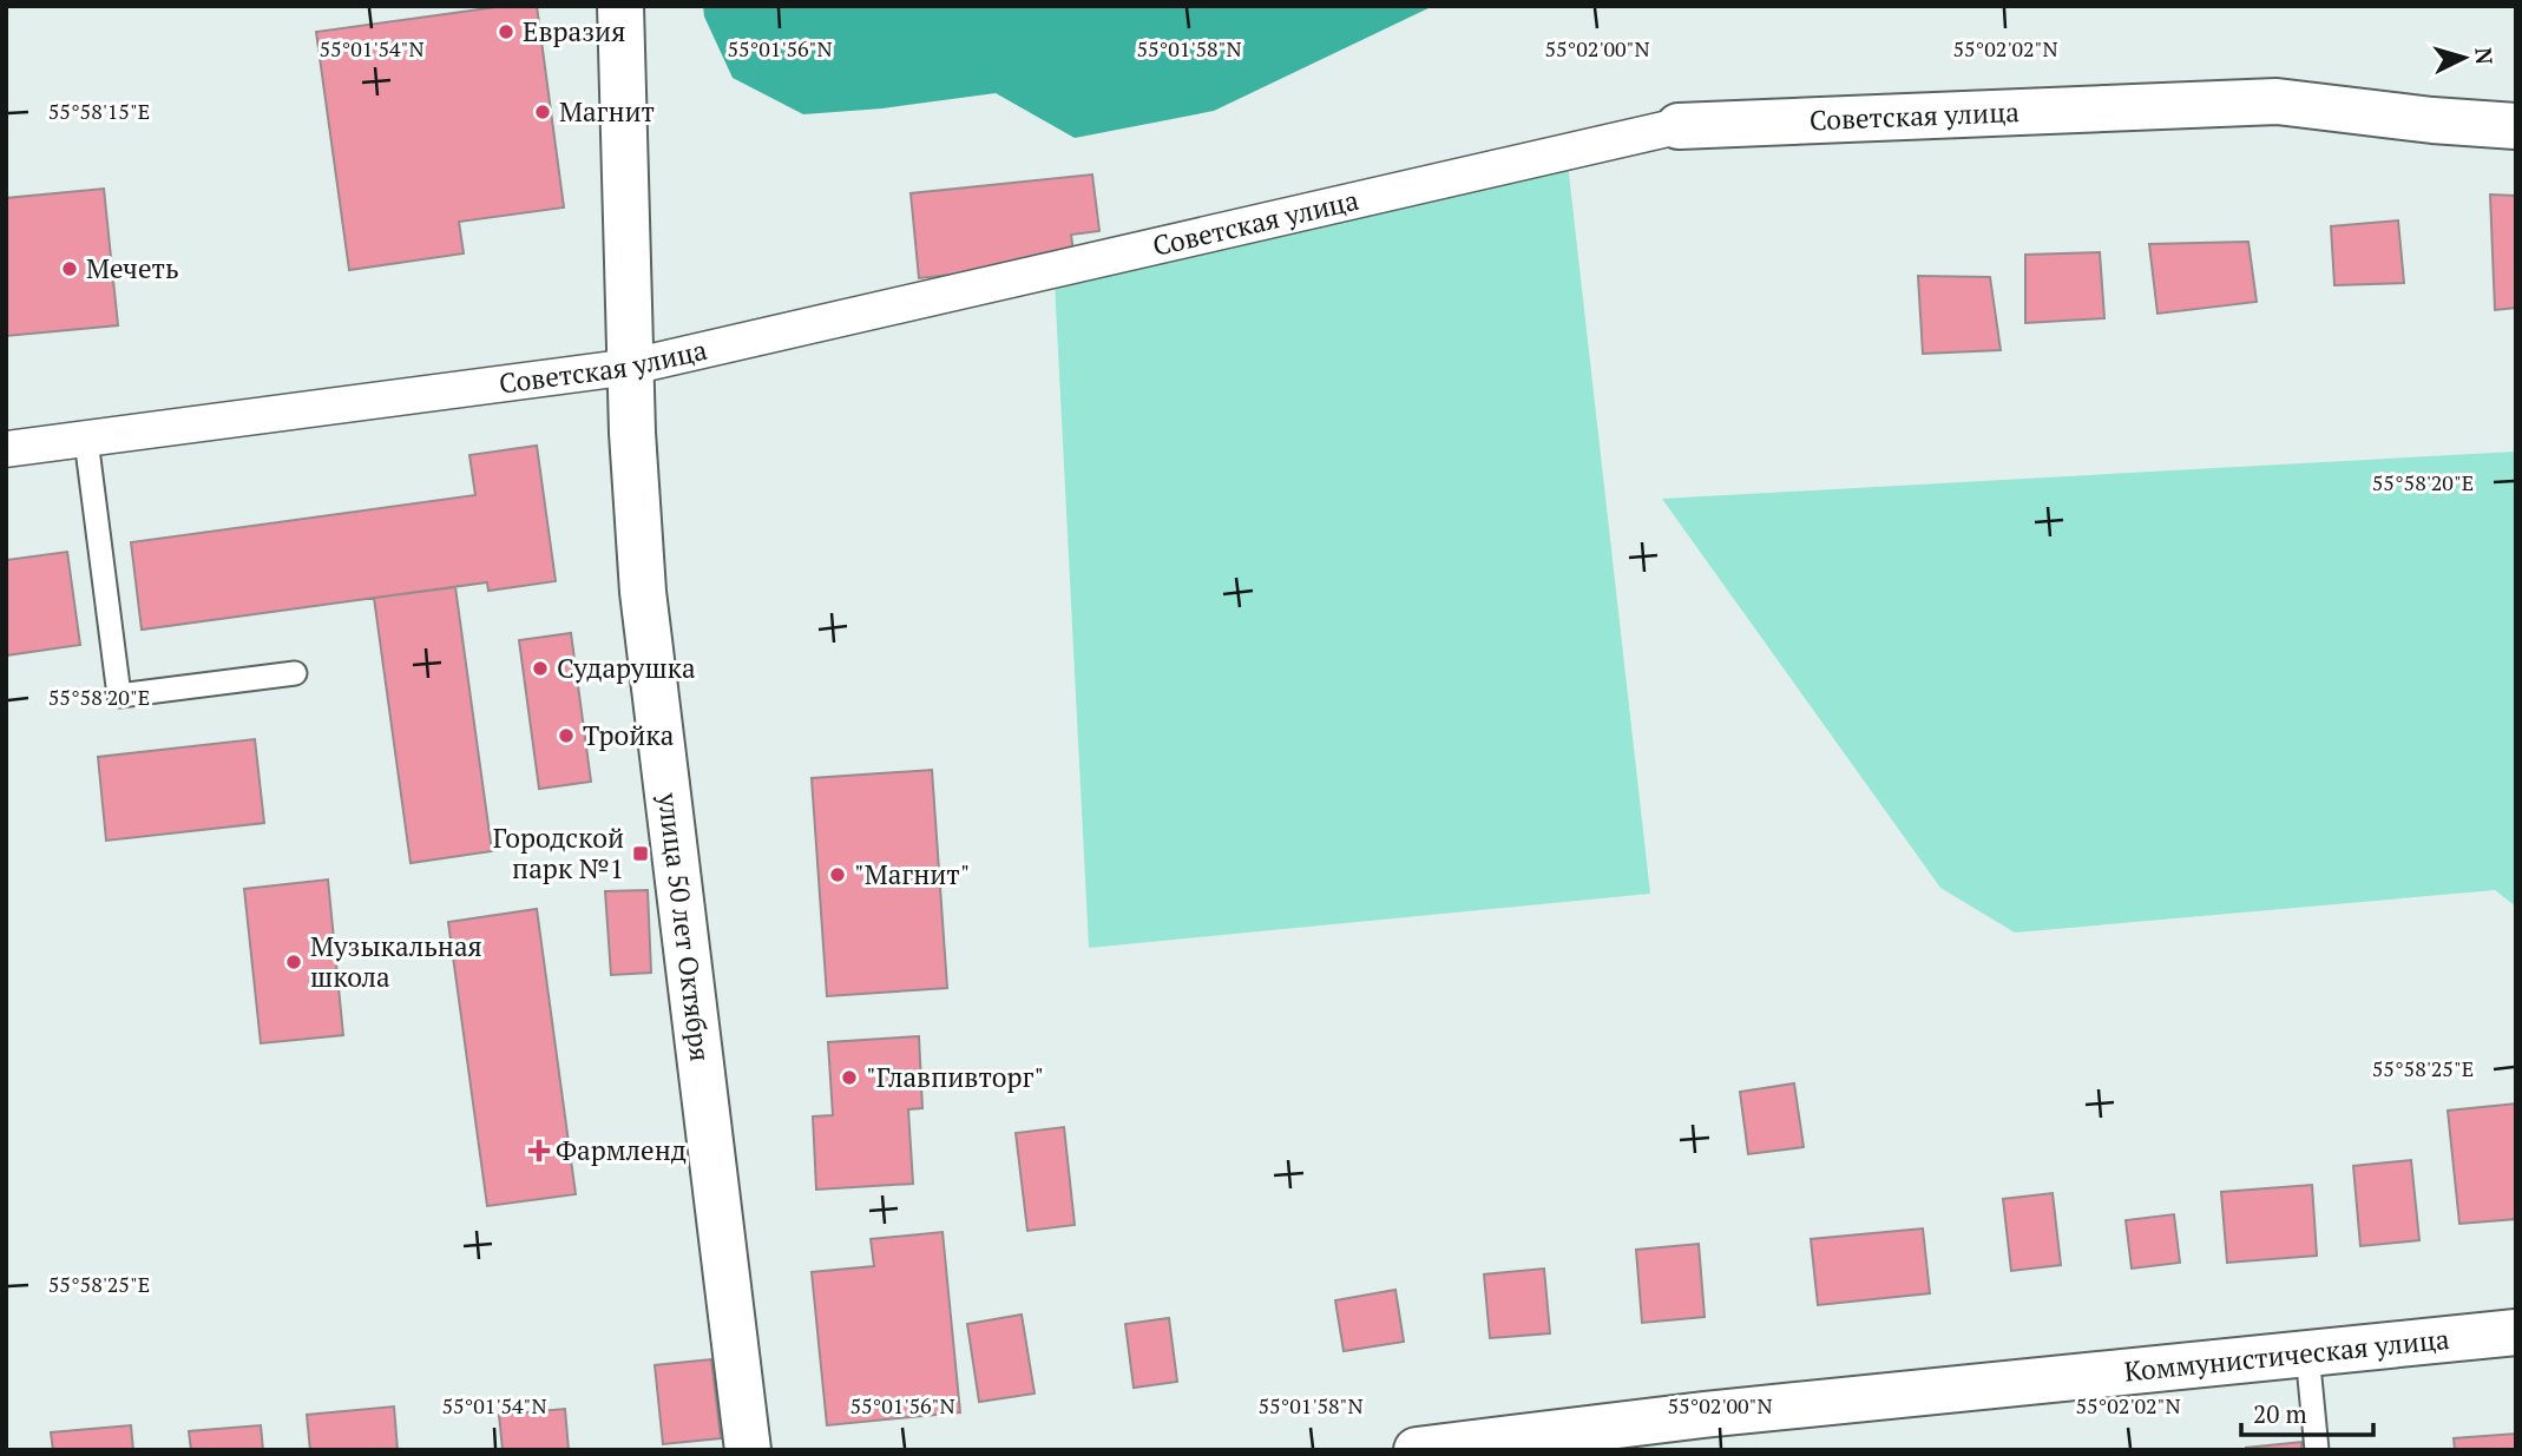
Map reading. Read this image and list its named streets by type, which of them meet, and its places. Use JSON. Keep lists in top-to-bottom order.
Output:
{
  "streets": {
    "street": ["Советская улица", "улица 50 лет Октября", "Коммунистическая улица"]
  },
  "crossings": [
    ["Советская улица", "улица 50 лет Октября"]
  ],
  "places": {
    "other": [
      "Евразия",
      "Магнит",
      "Мечеть",
      "Сударушка",
      "Тройка",
      "\"Магнит\"",
      "Музыкальная школа",
      "\"Главпивторг\""
    ],
    "transit": ["Городской парк №1"],
    "health": ["Фармленд"]
  },
  "scale_bar": "20 m",
  "north": "right",
  "coordinates": [
    "55°01'54\"N",
    "55°01'56\"N",
    "55°01'58\"N",
    "55°02'00\"N",
    "55°02'02\"N",
    "55°58'15\"E",
    "55°58'20\"E",
    "55°58'25\"E"
  ]
}
